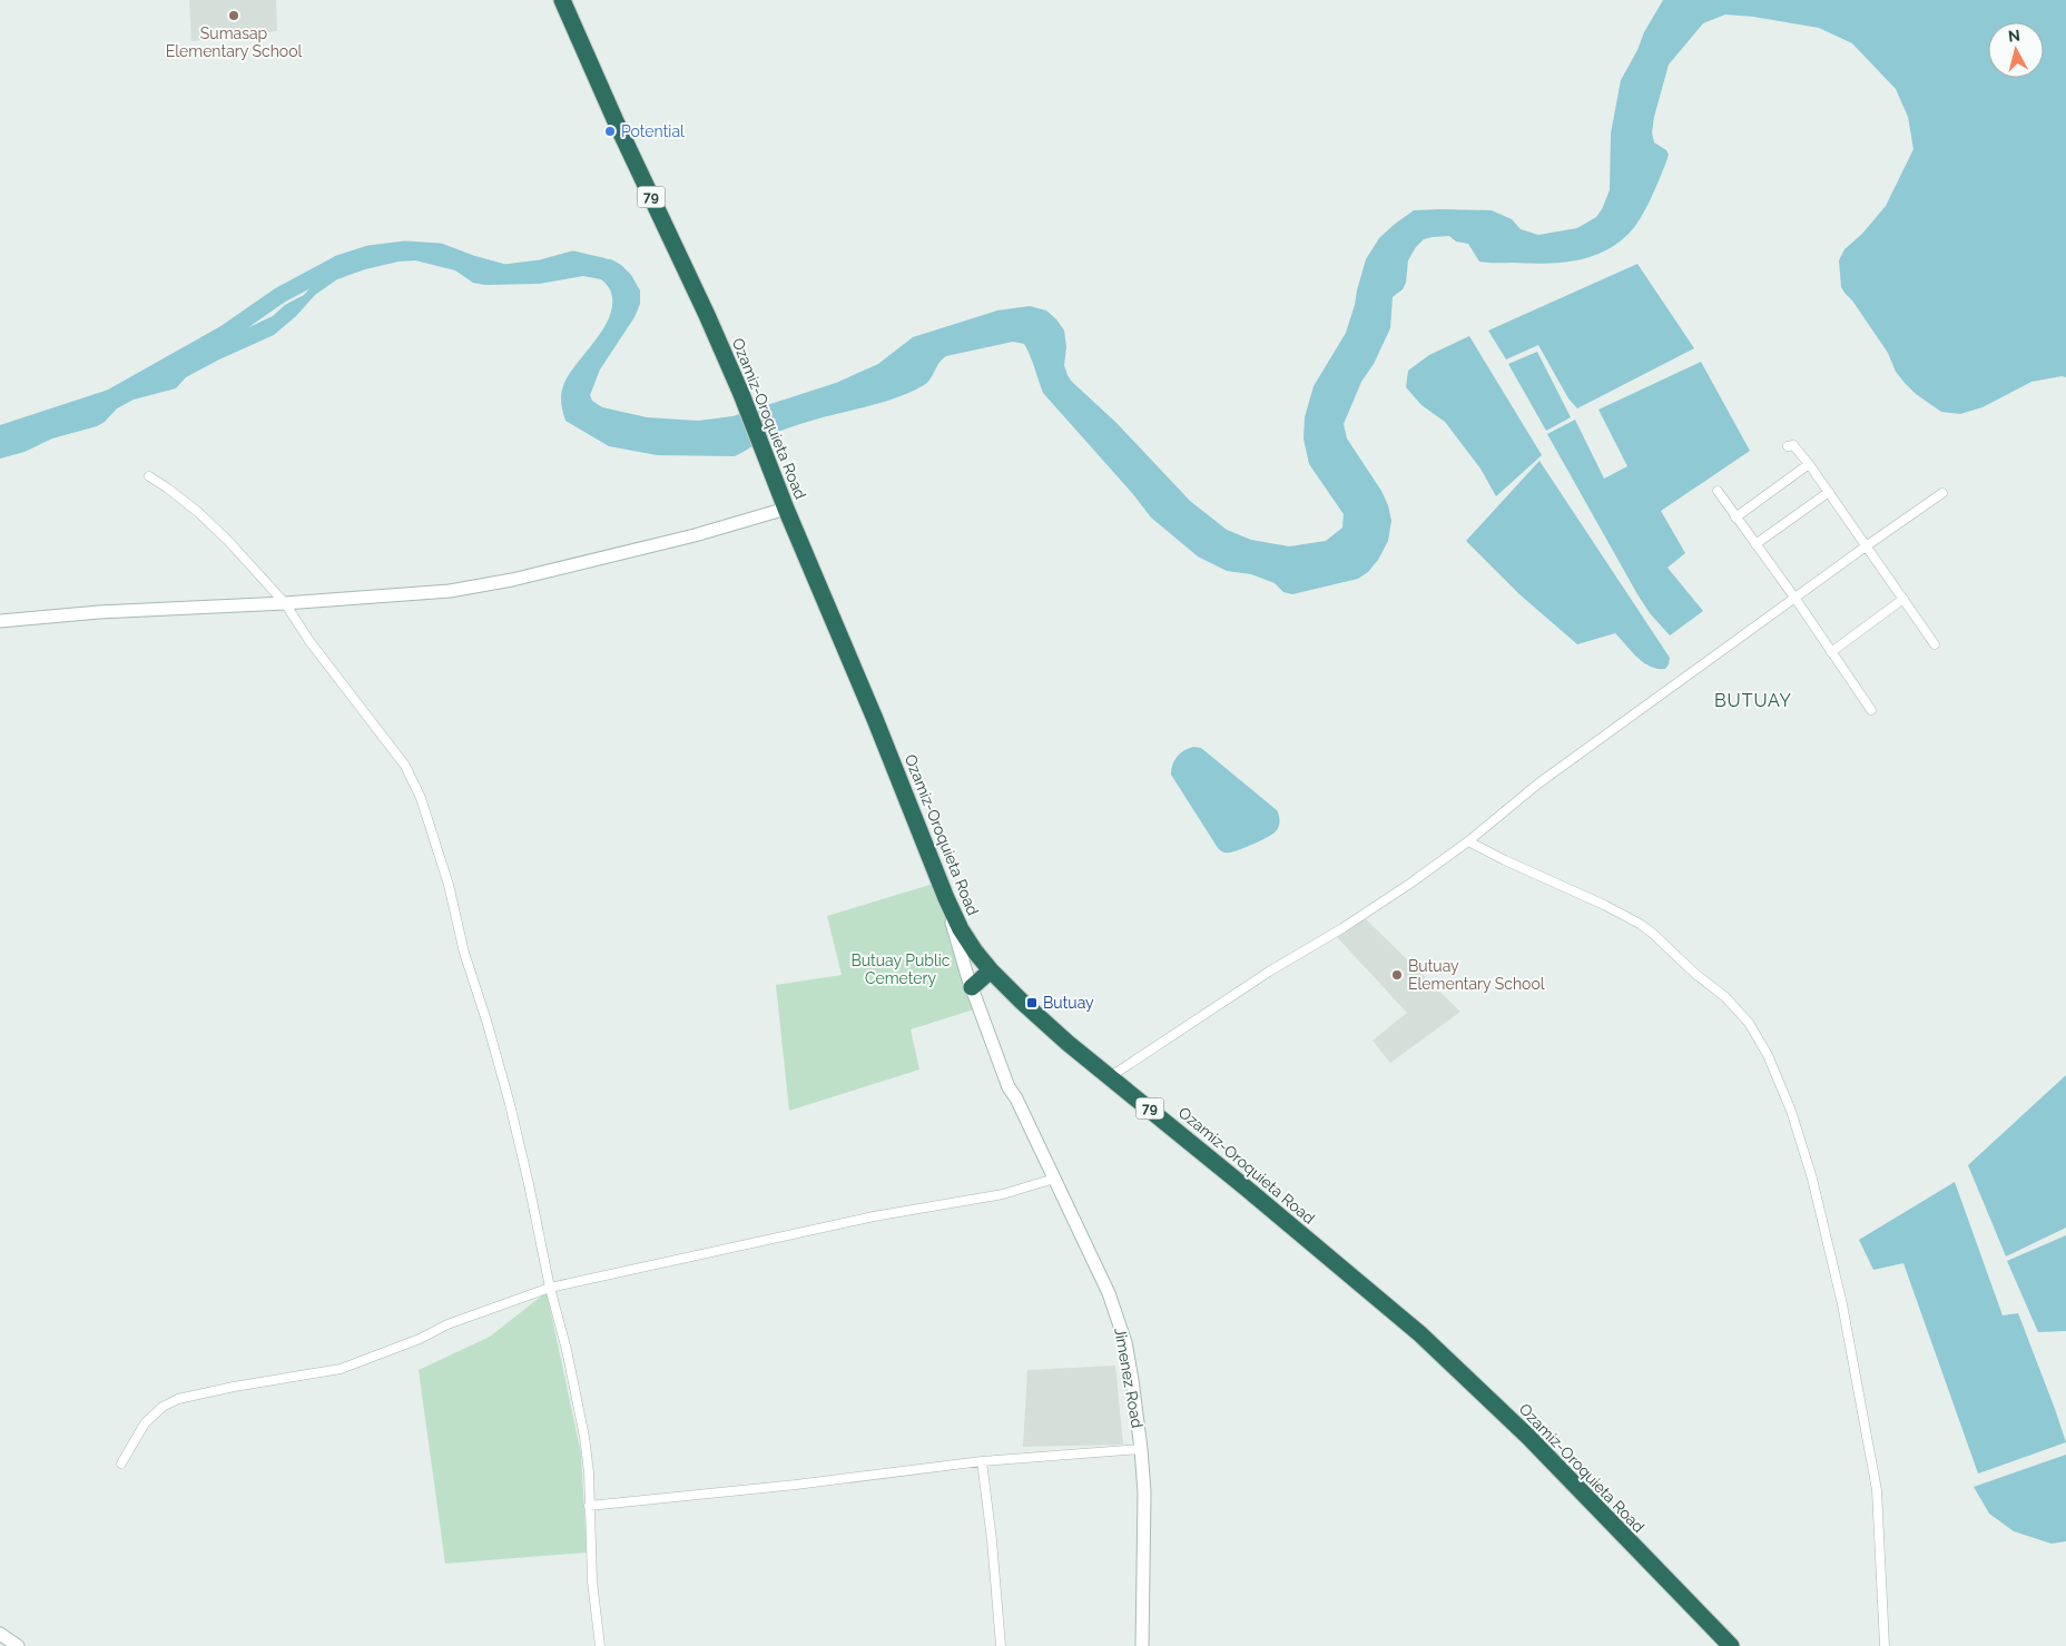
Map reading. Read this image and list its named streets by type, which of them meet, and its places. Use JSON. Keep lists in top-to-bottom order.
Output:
{
  "streets": {
    "highway": ["79", "Ozamiz-Oroquieta Road"],
    "street": ["Jimenez Road"]
  },
  "crossings": [
    ["Ozamiz-Oroquieta Road", "Jimenez Road"]
  ],
  "districts": ["BUTUAY"],
  "parks": ["Butuay Public Cemetery"],
  "places": {
    "other": ["Sumasap Elementary School", "Potential", "Butuay Elementary School"],
    "transit": ["Butuay"]
  },
  "north": "top"
}
